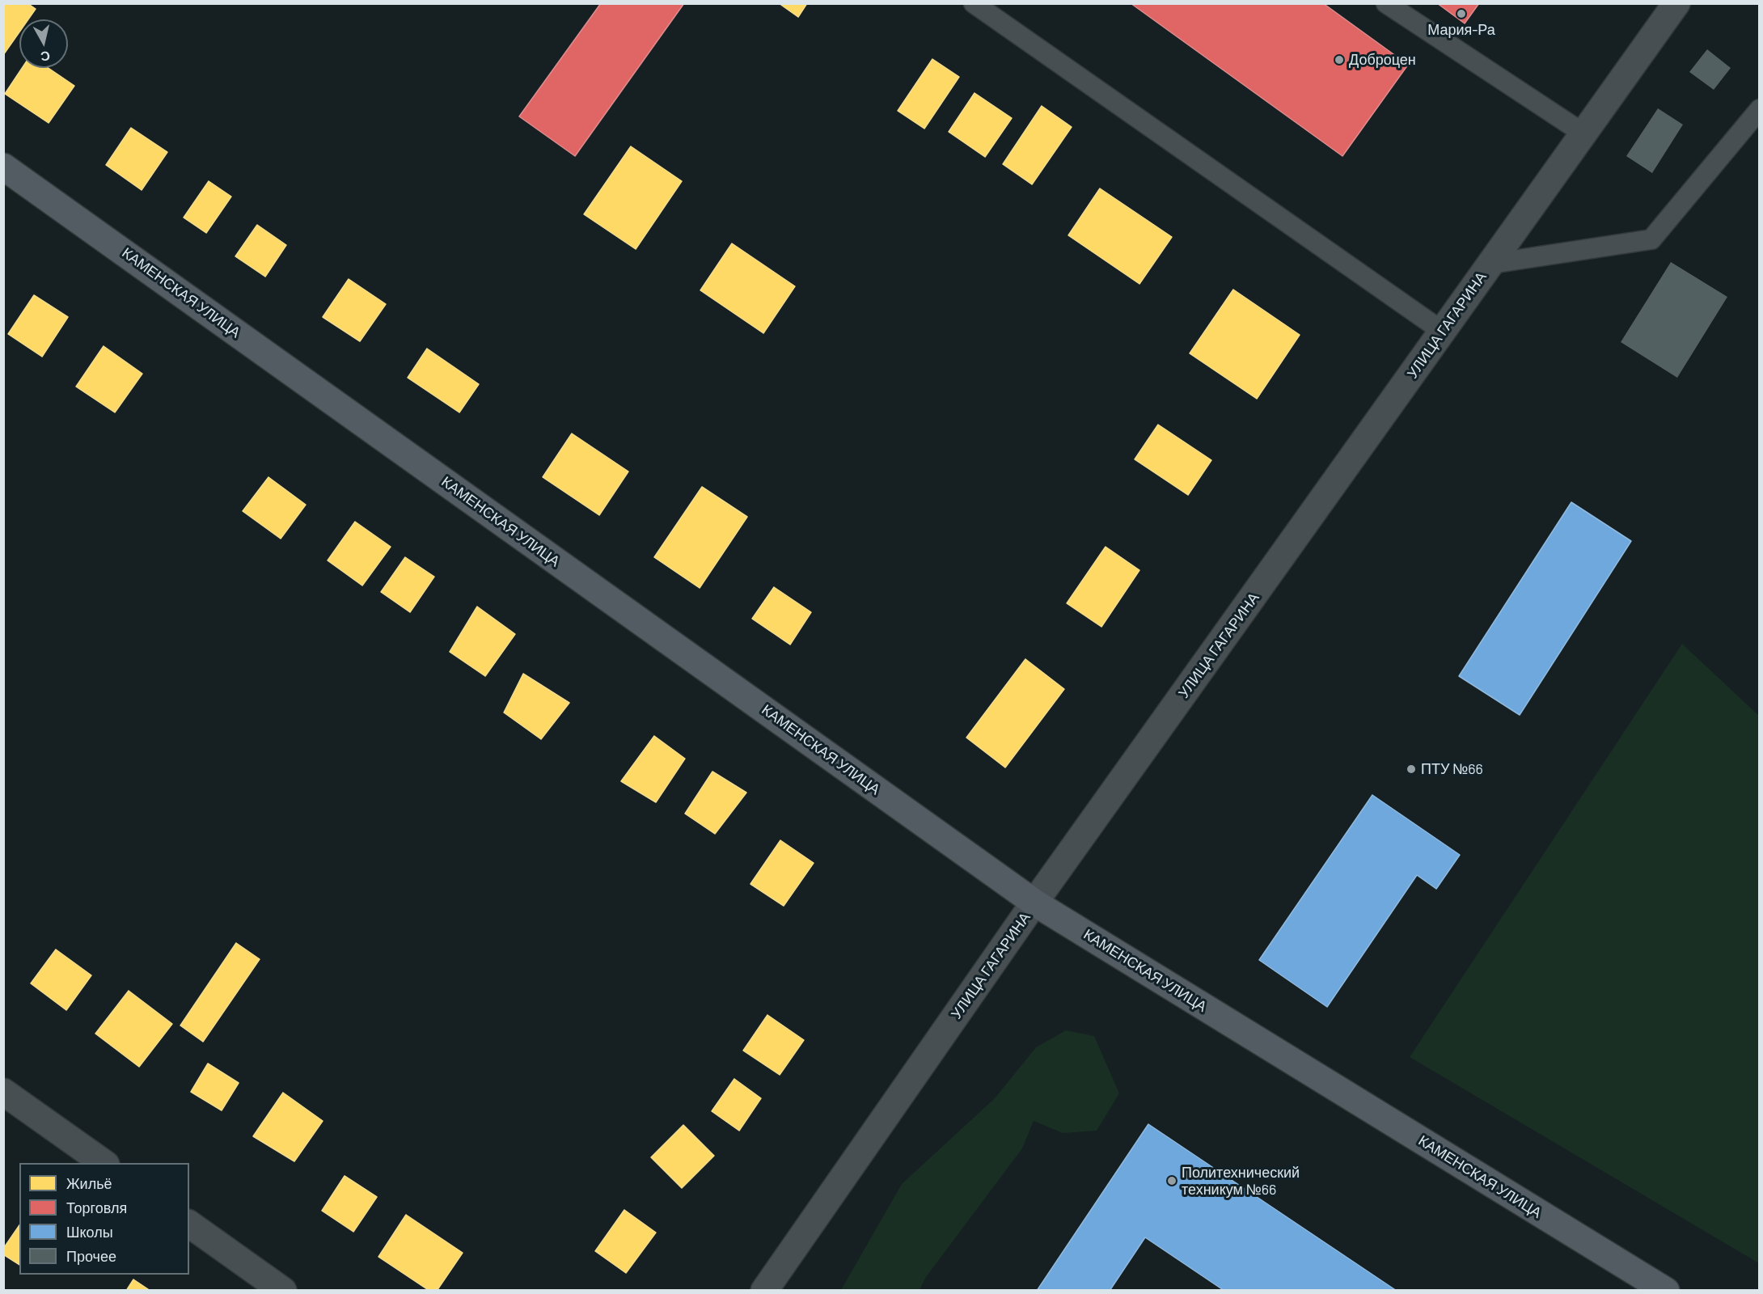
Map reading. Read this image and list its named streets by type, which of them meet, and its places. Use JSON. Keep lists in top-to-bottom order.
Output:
{
  "streets": {
    "main road": ["КАМЕНСКАЯ УЛИЦА"],
    "street": ["УЛИЦА ГАГАРИНА"]
  },
  "crossings": [
    ["КАМЕНСКАЯ УЛИЦА", "УЛИЦА ГАГАРИНА"]
  ],
  "places": [
    "Мария-Ра",
    "Доброцен",
    "ПТУ №66",
    "Политехнический техникум №66"
  ],
  "legend": [
    "Жильё",
    "Торговля",
    "Школы",
    "Прочее"
  ],
  "north": "bottom"
}
